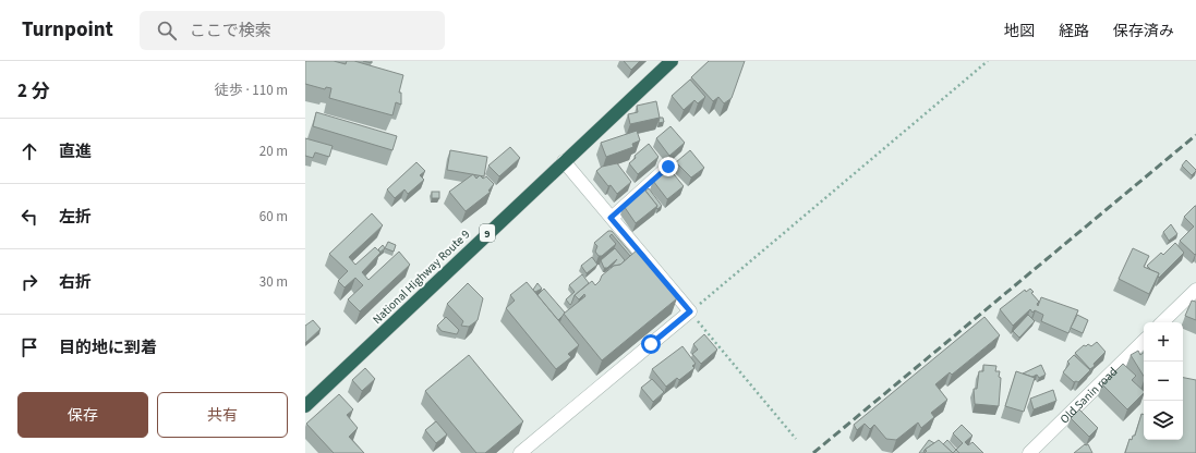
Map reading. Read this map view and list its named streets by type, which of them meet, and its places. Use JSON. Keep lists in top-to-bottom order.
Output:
{
  "streets": {
    "highway": ["9", "National Highway Route 9"],
    "street": ["Old Sanin road"]
  },
  "page": {
    "header": "Turnpoint",
    "search": "ここで検索",
    "nav": ["地図", "経路", "保存済み"],
    "heading": ["2 分", "徒歩 · 110 m"],
    "list": [
      ["直進", "20 m"],
      ["左折", "60 m"],
      ["右折", "30 m"],
      "目的地に到着"
    ],
    "map_buttons": ["+", "−"],
    "buttons": ["保存", "共有"]
  }
}
